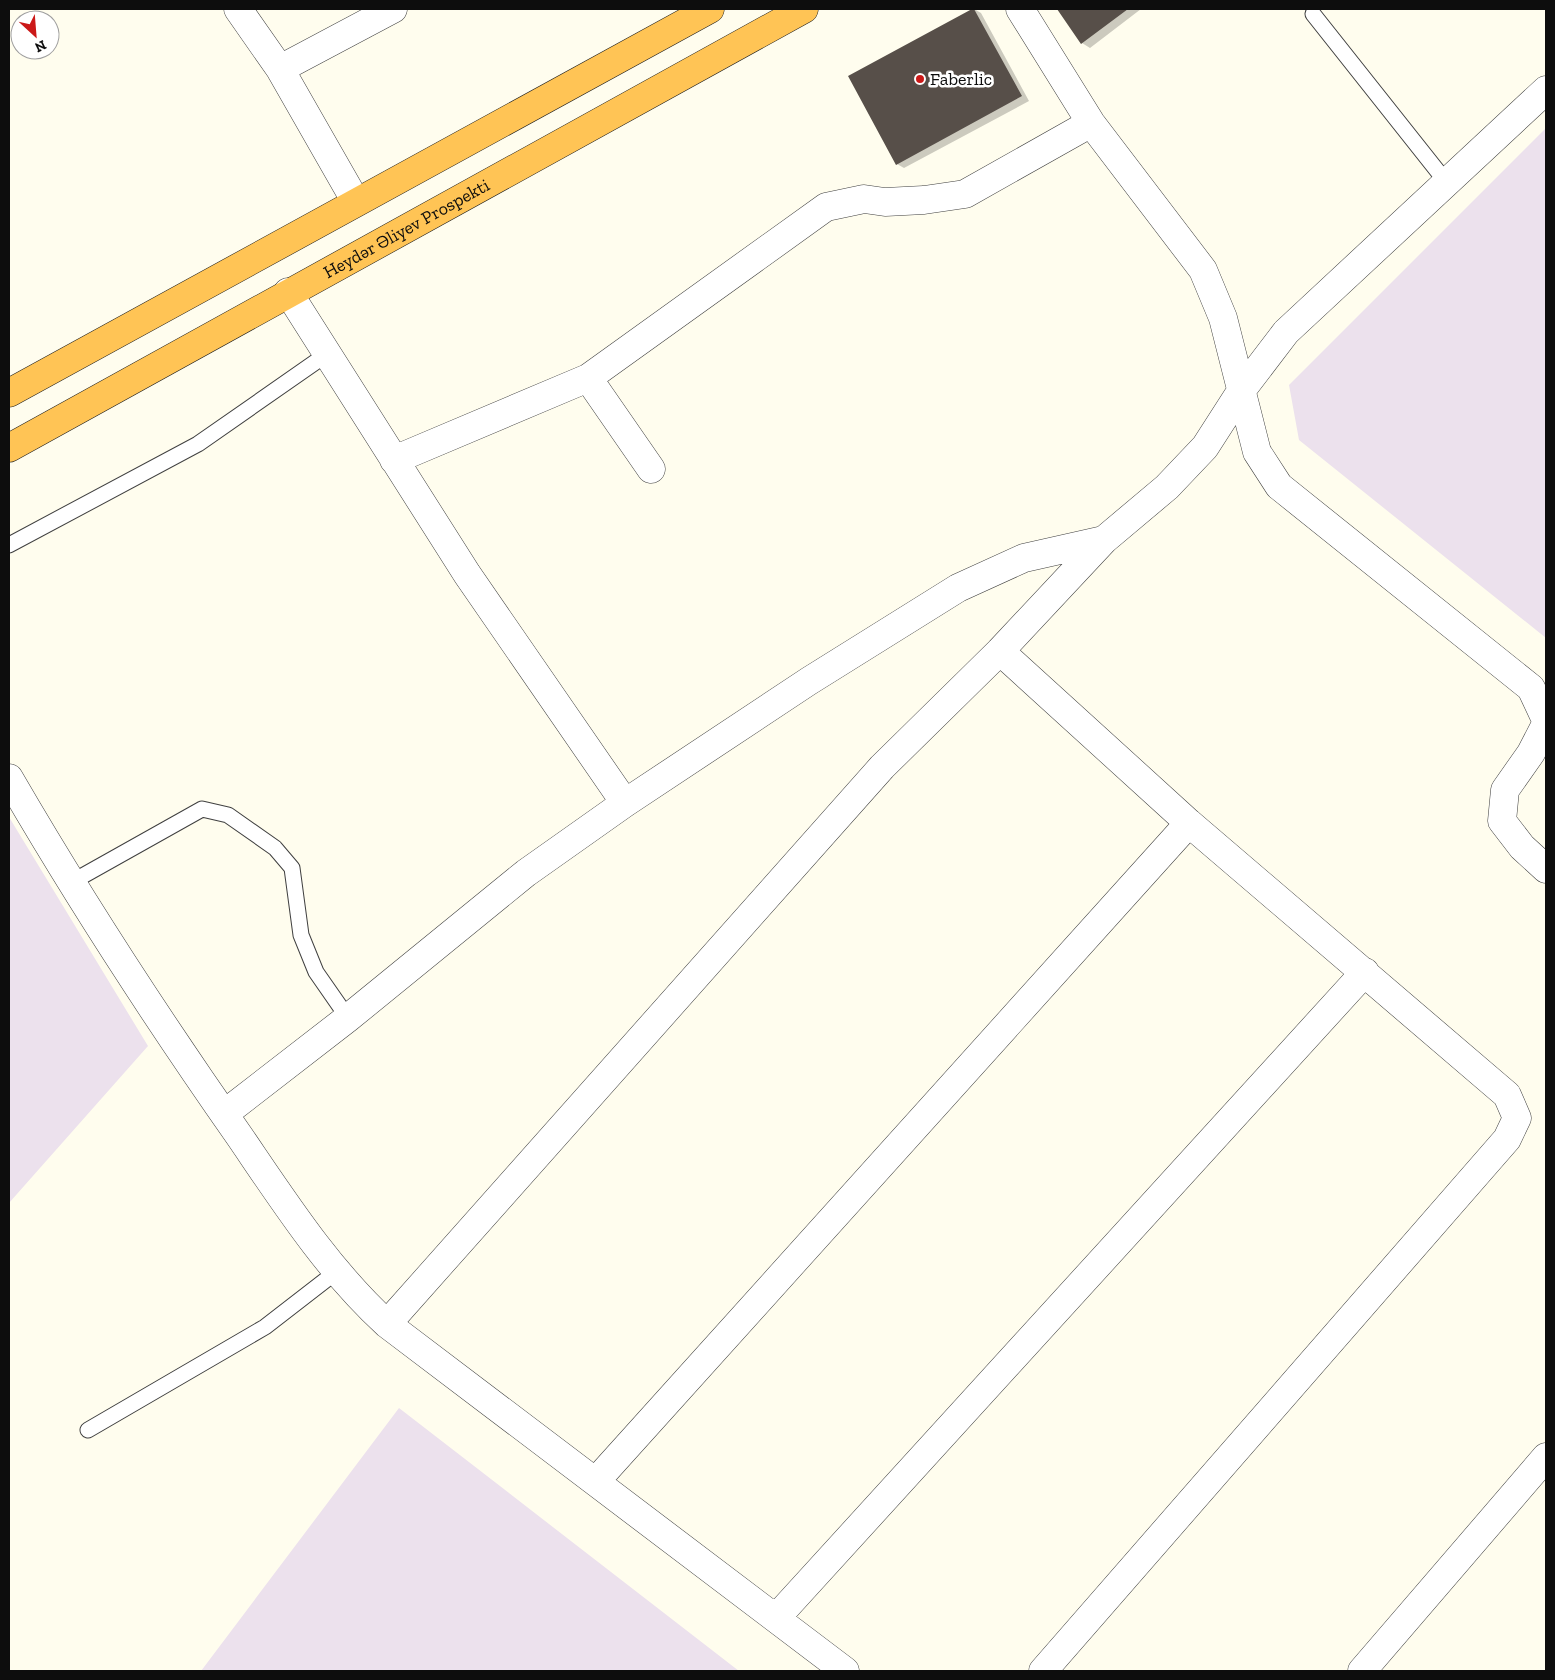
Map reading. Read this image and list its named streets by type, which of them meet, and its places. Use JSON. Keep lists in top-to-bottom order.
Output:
{
  "streets": {
    "highway": ["Heydər Əliyev Prospekti"]
  },
  "places": ["Faberlic"],
  "north": "bottom right"
}
